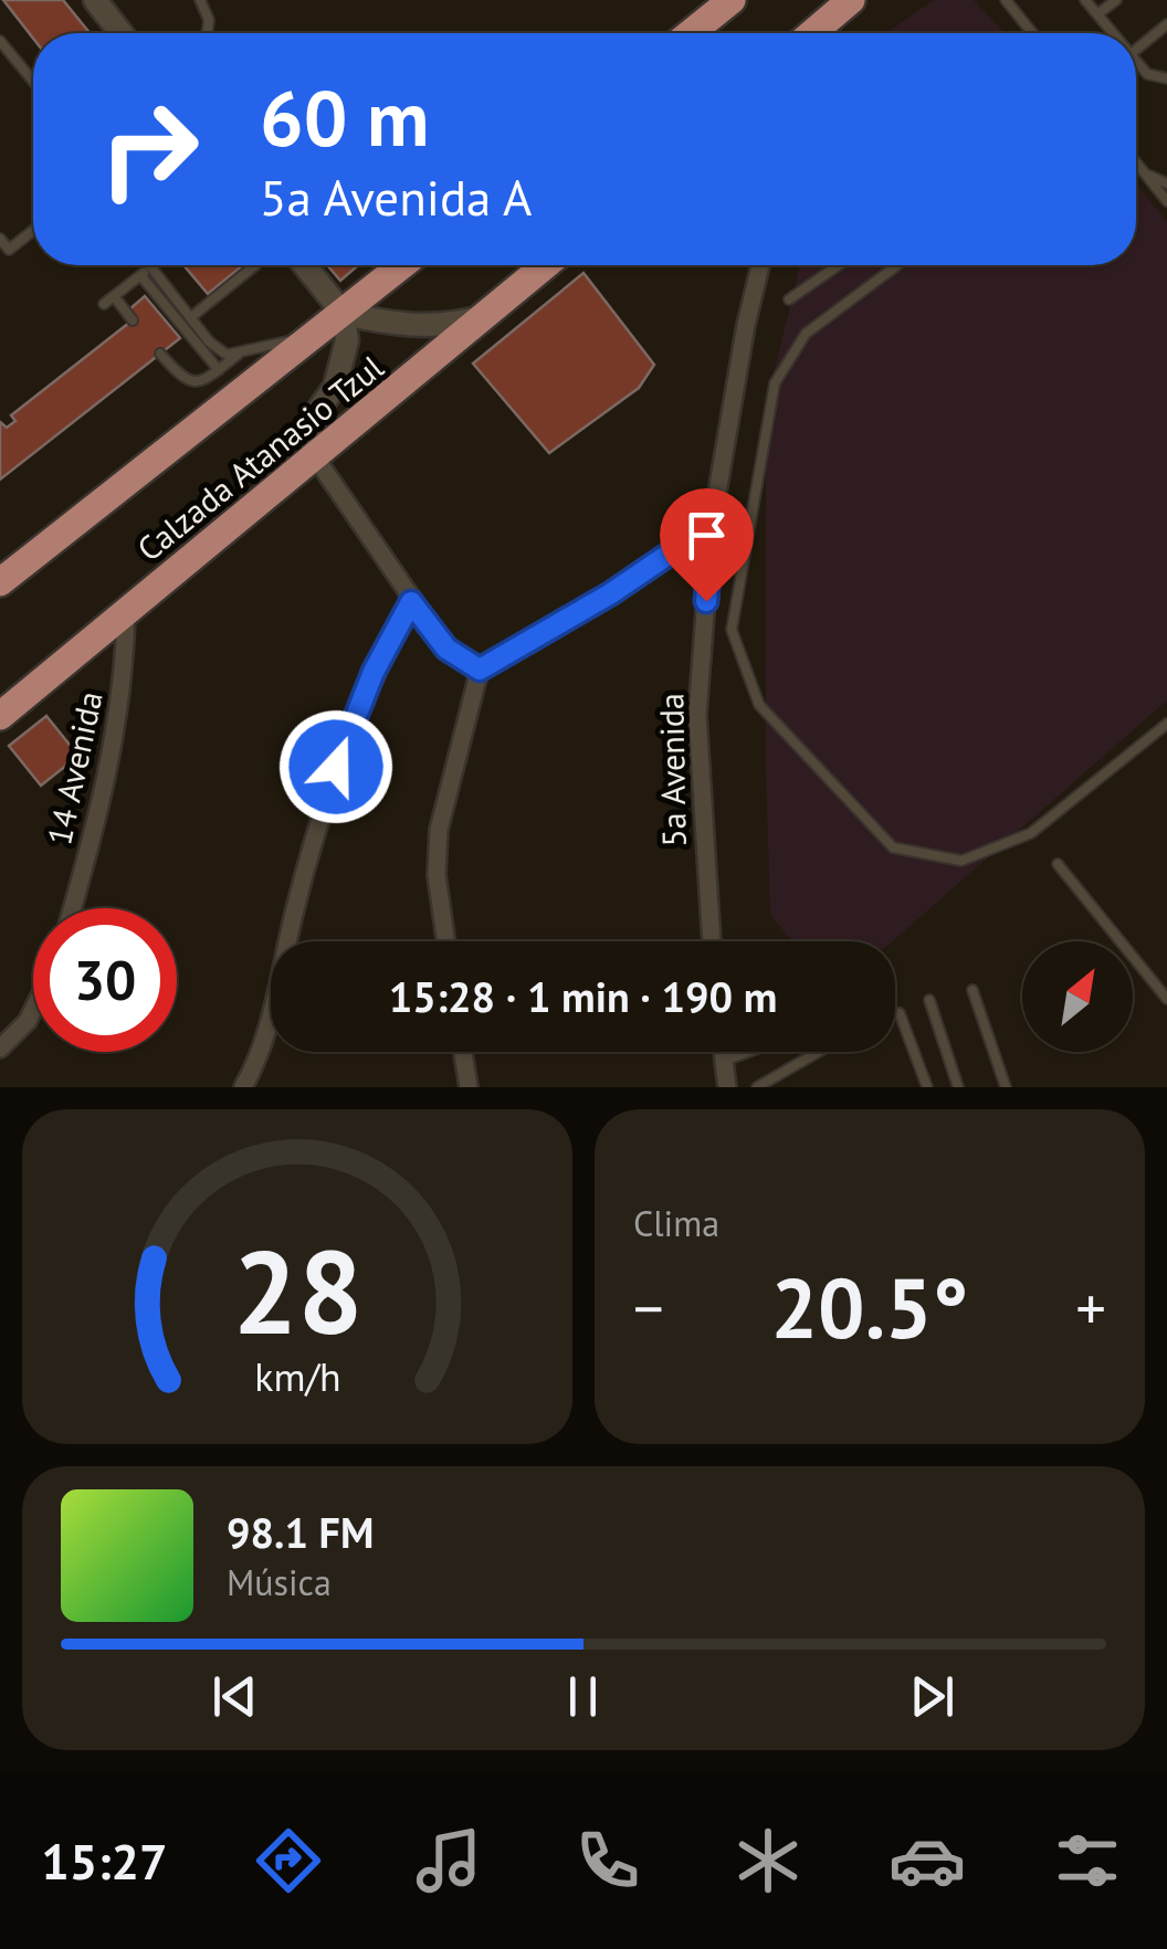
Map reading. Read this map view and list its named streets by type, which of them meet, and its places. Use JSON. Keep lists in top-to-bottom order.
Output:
{
  "streets": {
    "main road": ["Calzada Atanasio Tzul"],
    "street": ["14 Avenida", "5a Avenida"]
  },
  "crossings": [
    ["Calzada Atanasio Tzul", "14 Avenida"]
  ],
  "north": "top right",
  "page": {
    "turn": ["60 m", "5a Avenida A"],
    "limit": "30",
    "trip": "15:28 · 1 min · 190 m",
    "tile": "Clima",
    "heat": ["−", "20.5°", "+"],
    "song": ["98.1 FM", "Música"],
    "tabs": "15:27",
    "gauge": ["28", "km/h"]
  }
}
